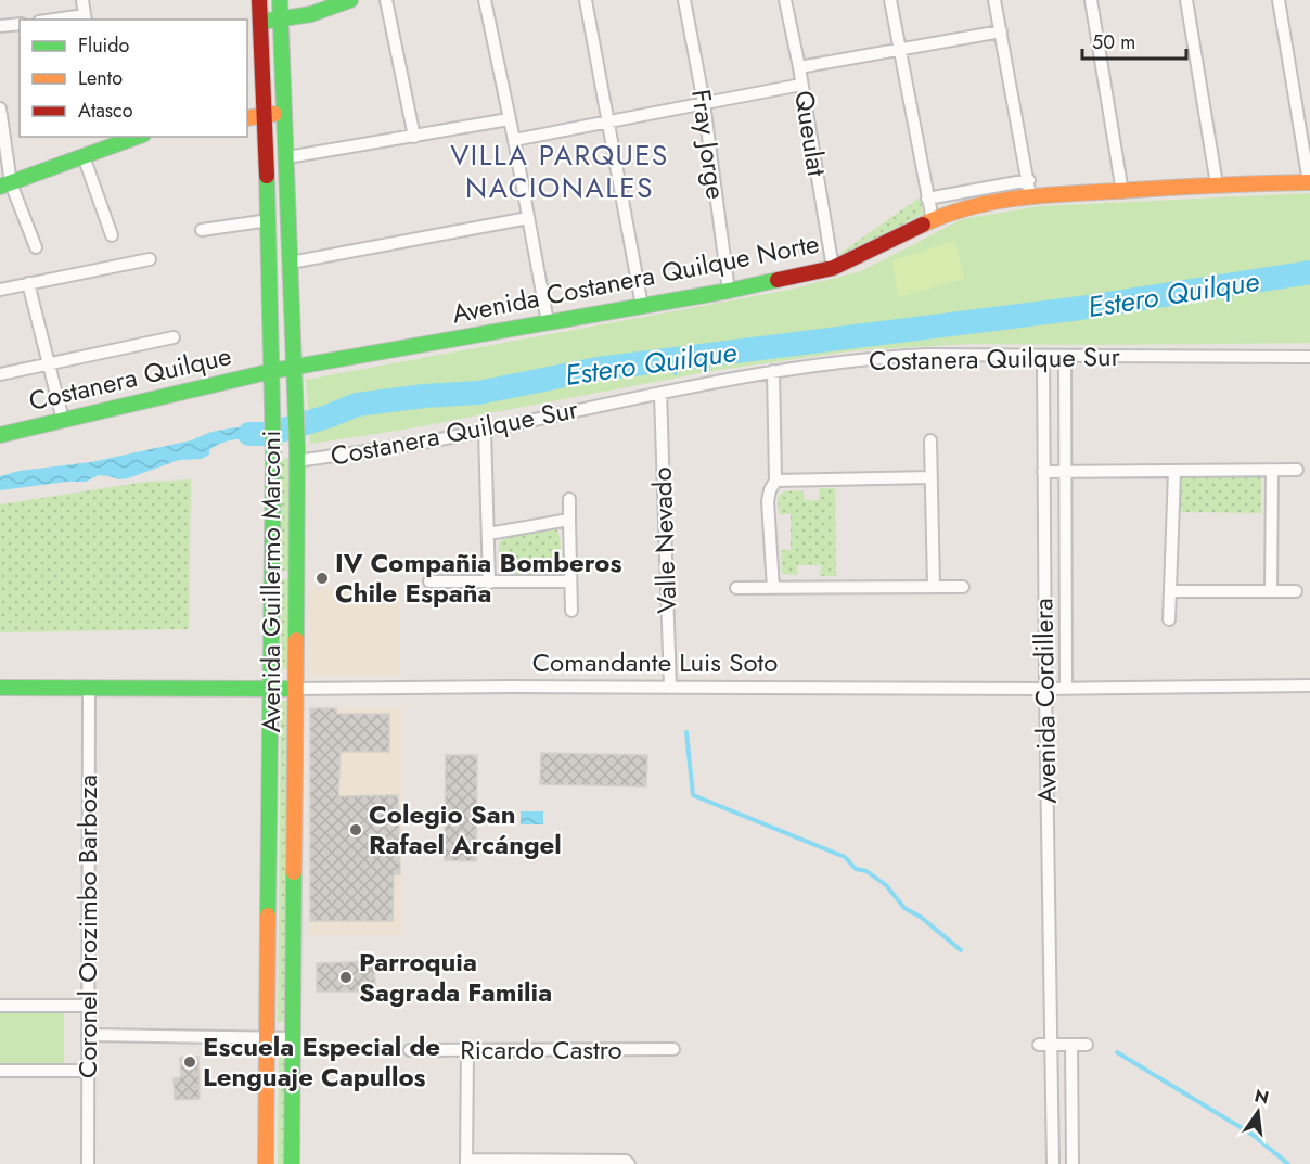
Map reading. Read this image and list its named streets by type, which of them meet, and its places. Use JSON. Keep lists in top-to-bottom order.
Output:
{
  "streets": {
    "main road": [
      "Avenida Costanera Quilque Norte",
      "Costanera Quilque",
      "Avenida Guillermo Marconi",
      "Comandante Luis Soto"
    ],
    "street": [
      "Queulat",
      "Fray Jorge",
      "Costanera Quilque Sur",
      "Valle Nevado",
      "Avenida Cordillera",
      "Coronel Orozimbo Barboza",
      "Ricardo Castro"
    ]
  },
  "crossings": [
    ["Queulat", "Avenida Costanera Quilque Norte"],
    ["Fray Jorge", "Avenida Costanera Quilque Norte"],
    ["Avenida Costanera Quilque Norte", "Costanera Quilque"],
    ["Avenida Costanera Quilque Norte", "Avenida Guillermo Marconi"],
    ["Costanera Quilque Sur", "Valle Nevado"],
    ["Costanera Quilque Sur", "Avenida Guillermo Marconi"],
    ["Costanera Quilque Sur", "Avenida Cordillera"],
    ["Costanera Quilque", "Avenida Guillermo Marconi"],
    ["Valle Nevado", "Comandante Luis Soto"],
    ["Avenida Guillermo Marconi", "Comandante Luis Soto"],
    ["Comandante Luis Soto", "Avenida Cordillera"],
    ["Comandante Luis Soto", "Coronel Orozimbo Barboza"]
  ],
  "districts": ["VILLA PARQUES NACIONALES"],
  "water": ["Estero Quilque"],
  "places": [
    "IV Compañia Bomberos Chile España",
    "Colegio San Rafael Arcángel",
    "Parroquia Sagrada Familia",
    "Escuela Especial de Lenguaje Capullos"
  ],
  "legend": ["Fluido", "Lento", "Atasco"],
  "scale_bar": "50 m",
  "north": "top"
}
